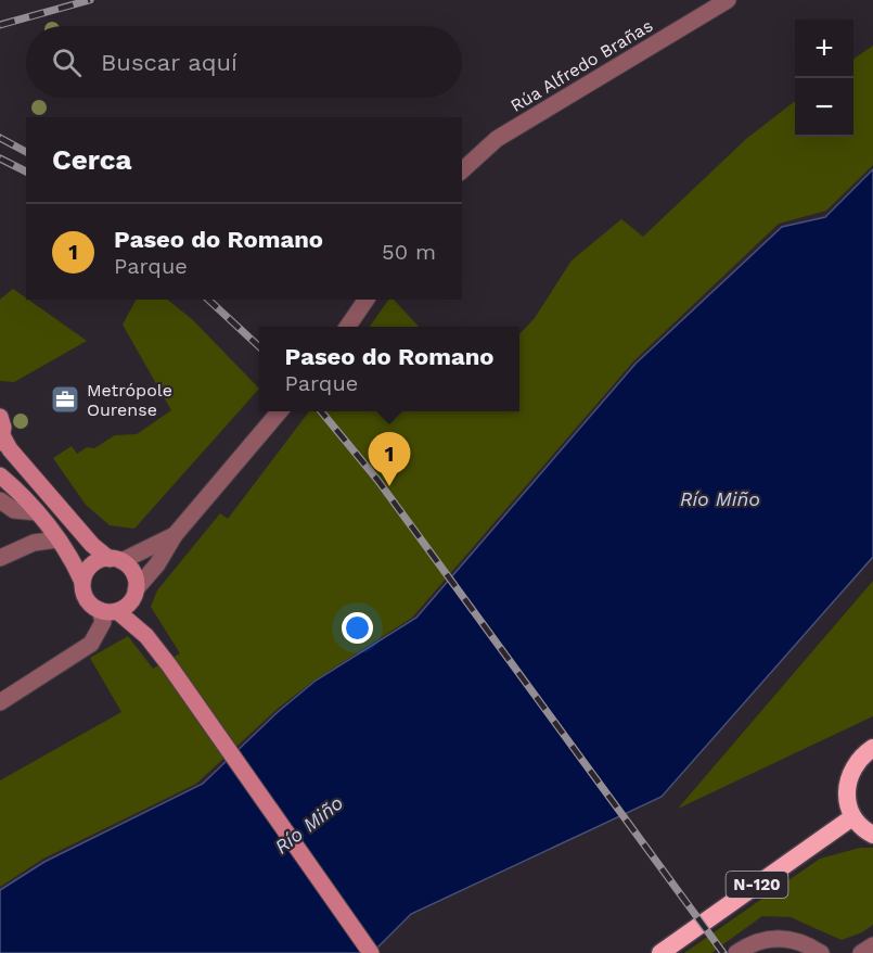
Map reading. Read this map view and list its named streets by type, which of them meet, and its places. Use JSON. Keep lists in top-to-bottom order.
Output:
{
  "streets": {
    "highway": ["N-120"],
    "street": ["Rúa Alfredo Brañas"]
  },
  "water": ["Río Miño"],
  "places": {
    "office": ["Metrópole Ourense"]
  },
  "page": {
    "map_buttons": ["+", "−"],
    "search": "Buscar aquí",
    "heading": "Cerca",
    "list": [
      {
        "mark": "1",
        "name": "Paseo do Romano",
        "note": "Parque",
        "value": "50 m"
      }
    ],
    "popup": ["Paseo do Romano", "Parque"],
    "pins": "1"
  }
}
